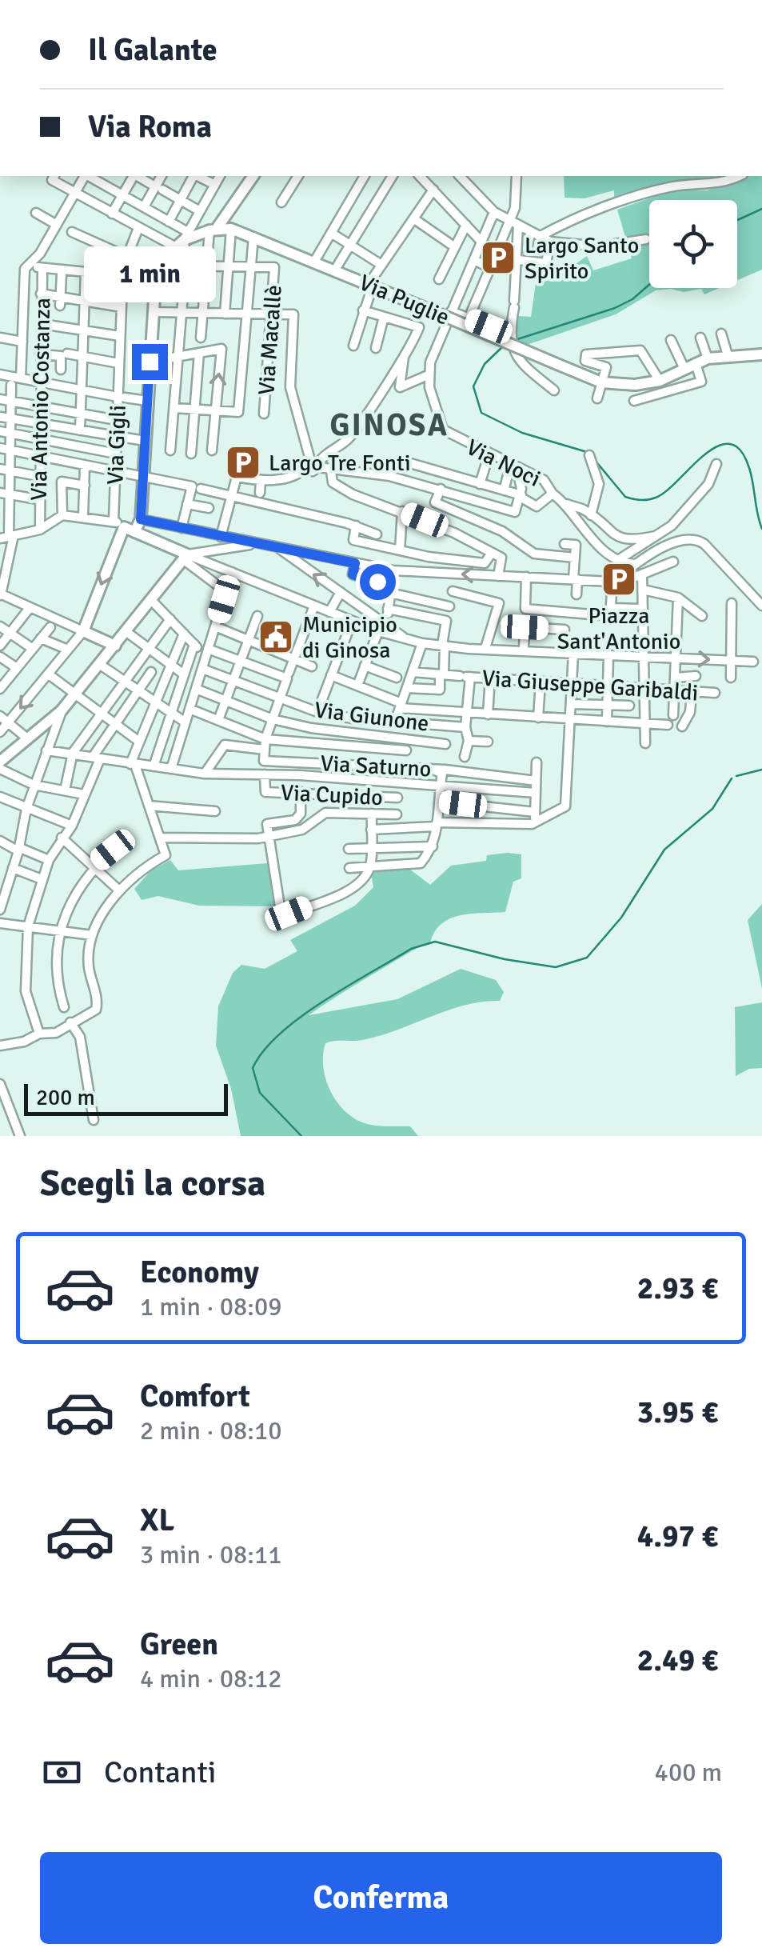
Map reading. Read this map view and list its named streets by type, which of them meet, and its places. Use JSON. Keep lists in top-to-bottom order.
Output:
{
  "streets": {
    "street": [
      "Via Puglie",
      "Via Macallè",
      "Via Antonio Costanza",
      "Via Gigli",
      "Via Noci",
      "Via Giuseppe Garibaldi",
      "Via Giunone",
      "Via Saturno",
      "Via Cupido"
    ]
  },
  "districts": ["GINOSA"],
  "places": {
    "parking": ["Largo Santo Spirito", "Largo Tre Fonti", "Piazza Sant'Antonio"],
    "public building": ["Municipio di Ginosa"]
  },
  "scale_bar": "200 m",
  "page": {
    "banner": ["Il Galante", "Via Roma"],
    "bubble": "1 min",
    "scale": "200 m",
    "heading": "Scegli la corsa",
    "list": [
      {
        "name": "Economy",
        "note": "1 min · 08:09",
        "value": "2.93 €"
      },
      {
        "name": "Comfort",
        "note": "2 min · 08:10",
        "value": "3.95 €"
      },
      {
        "name": "XL",
        "note": "3 min · 08:11",
        "value": "4.97 €"
      },
      {
        "name": "Green",
        "note": "4 min · 08:12",
        "value": "2.49 €"
      }
    ],
    "pay": ["Contanti", "400 m"],
    "buttons": "Conferma"
  }
}
